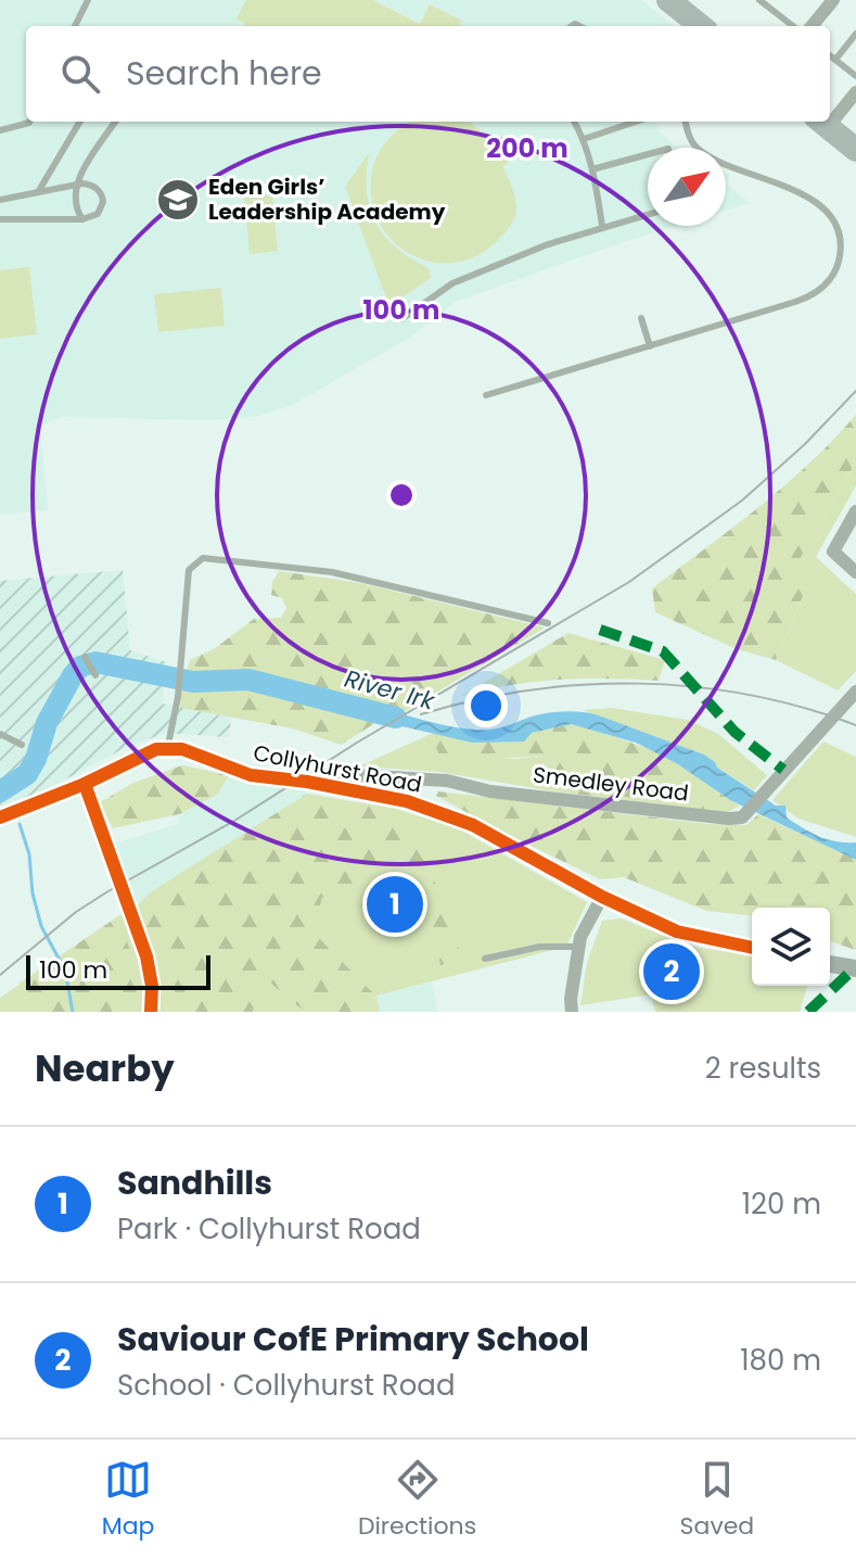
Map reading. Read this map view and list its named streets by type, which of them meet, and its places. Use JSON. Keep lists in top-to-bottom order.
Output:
{
  "streets": {
    "street": ["Collyhurst Road", "Smedley Road"]
  },
  "crossings": [
    ["Collyhurst Road", "Smedley Road"]
  ],
  "water": ["River Irk"],
  "places": {
    "school or university": ["Eden Girls’ Leadership Academy"]
  },
  "scale_bar": "100 m",
  "north": "top right",
  "page": {
    "search": "Search here",
    "pins": ["1", "2"],
    "scale": "100 m",
    "heading": ["Nearby", "2 results"],
    "list": [
      {
        "mark": "1",
        "name": "Sandhills",
        "note": "Park · Collyhurst Road",
        "value": "120 m"
      },
      {
        "mark": "2",
        "name": "Saviour CofE Primary School",
        "note": "School · Collyhurst Road",
        "value": "180 m"
      }
    ],
    "nav": ["Map", "Directions", "Saved"]
  },
  "rings": ["200 m", "100 m"]
}
